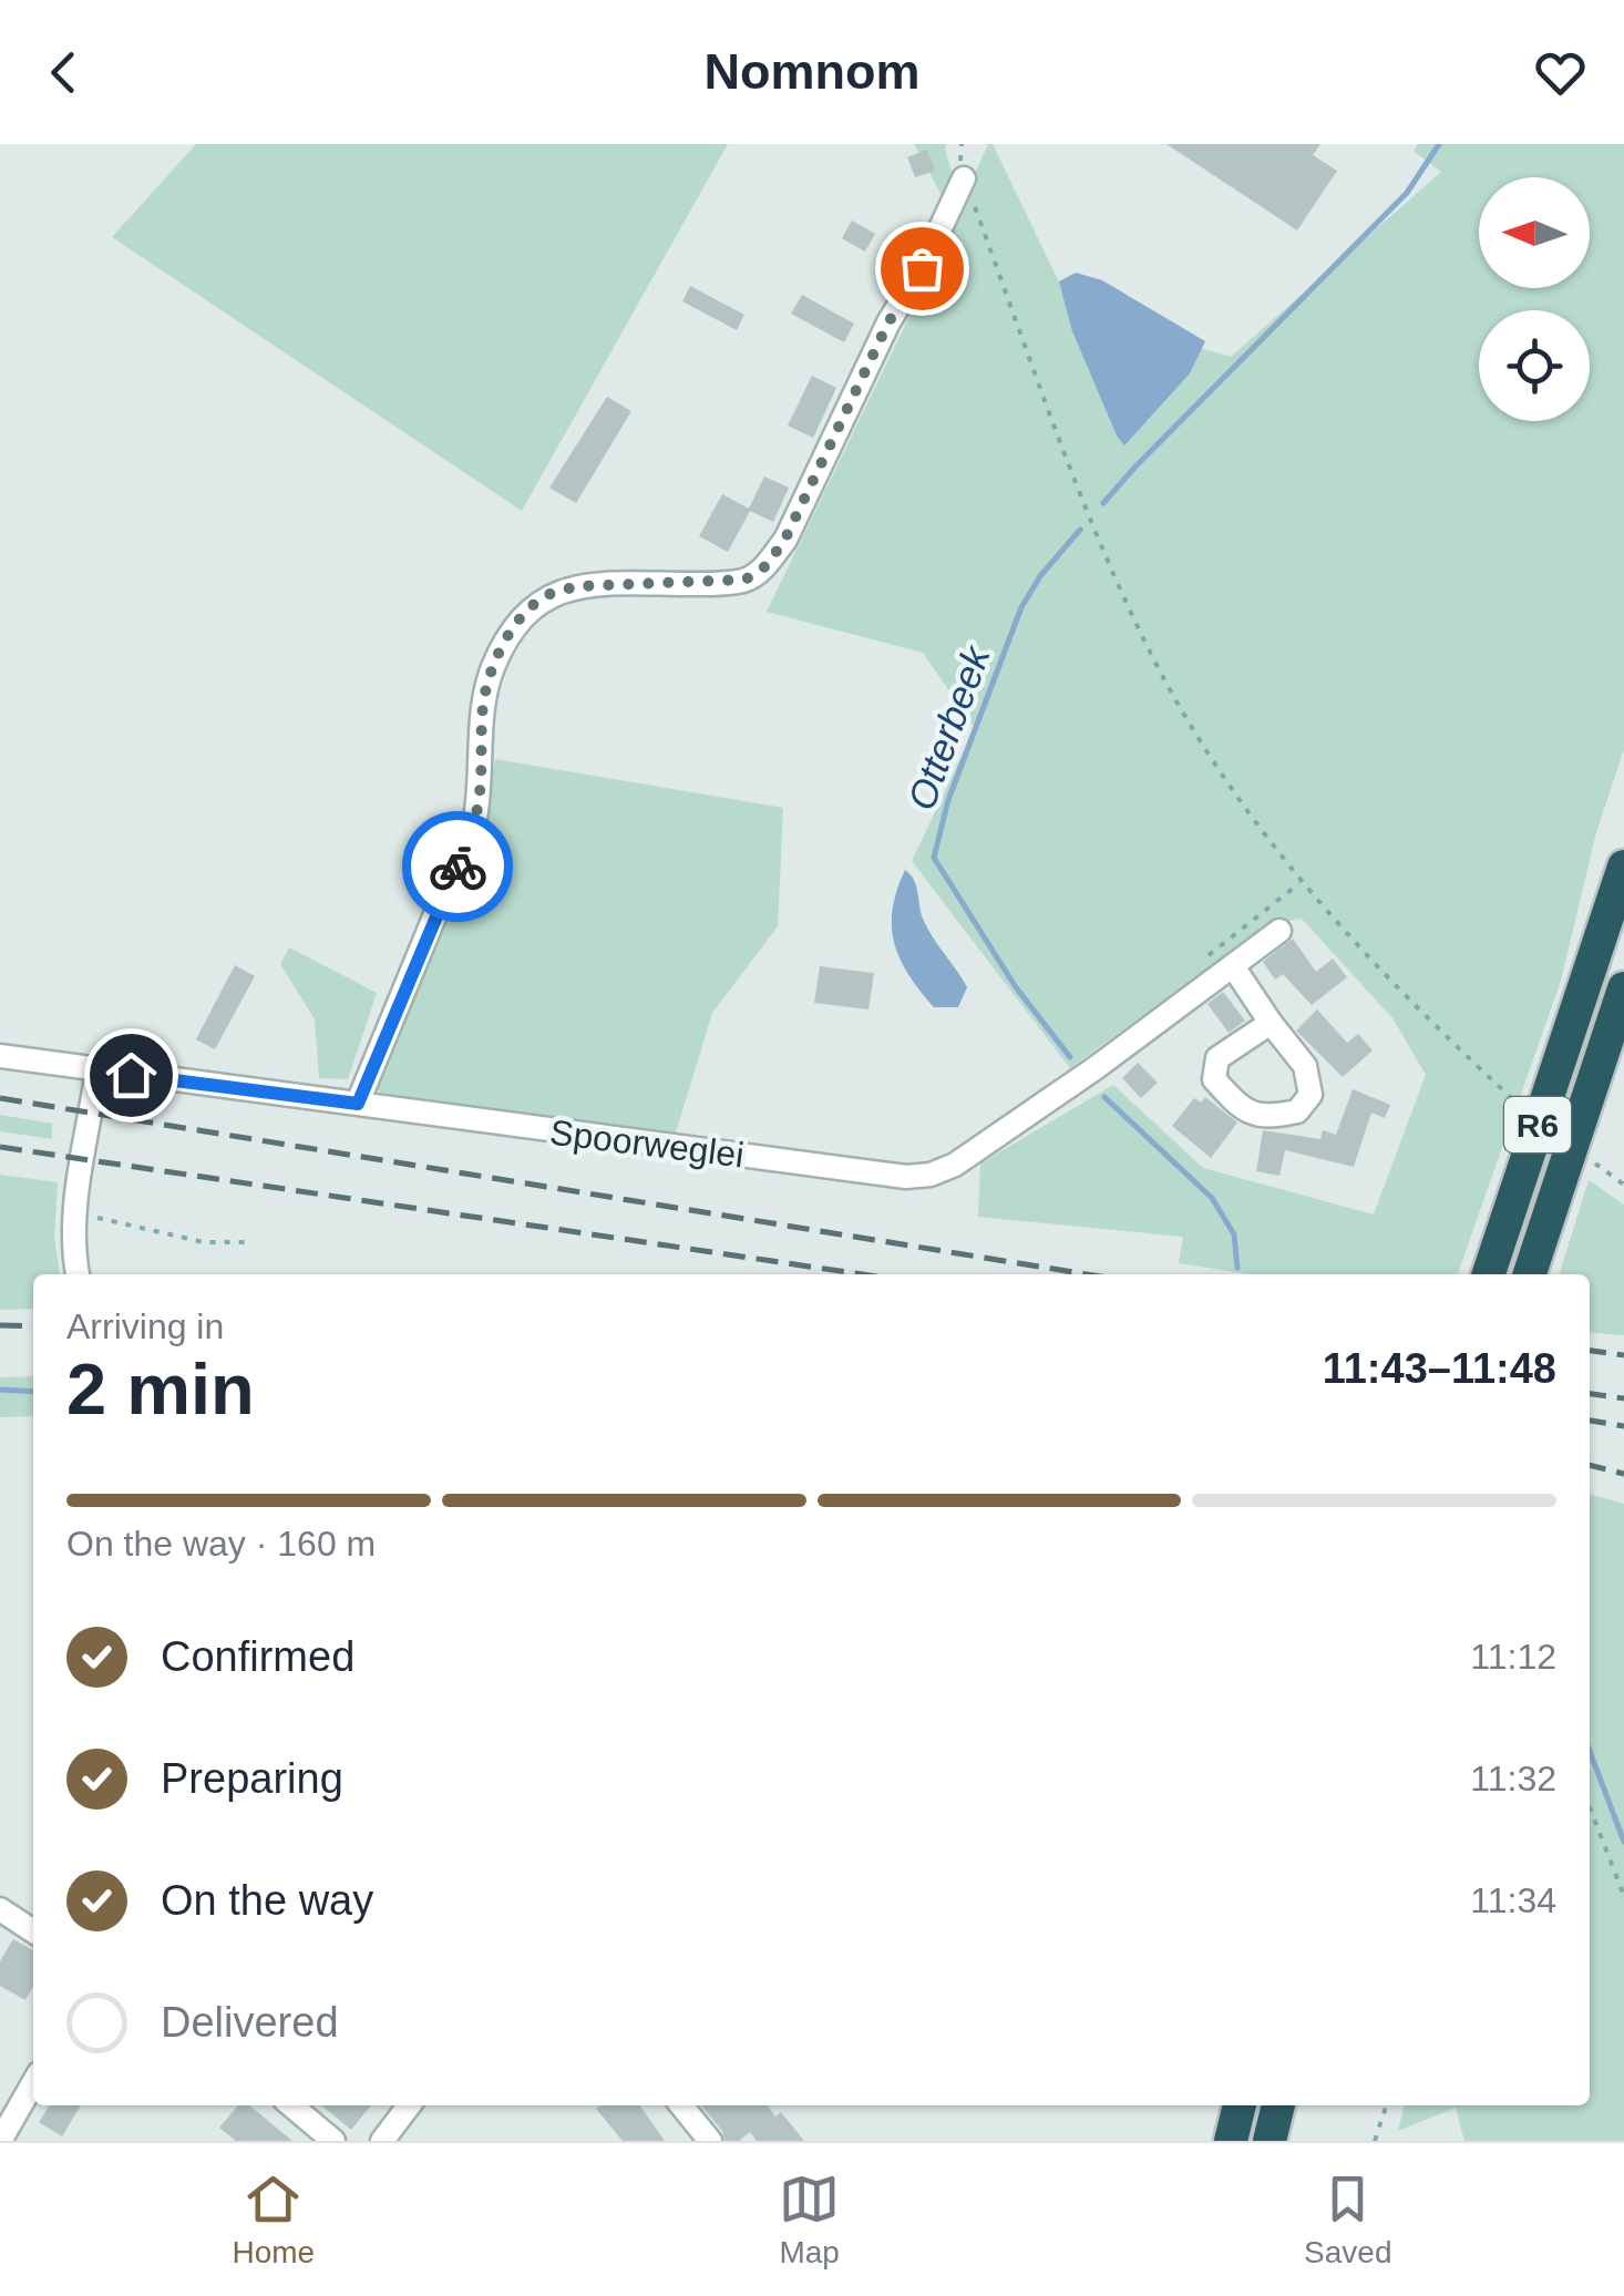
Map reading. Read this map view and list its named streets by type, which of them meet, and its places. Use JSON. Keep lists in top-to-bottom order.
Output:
{
  "streets": {
    "highway": ["R6"],
    "street": ["Spoorweglei"]
  },
  "water": ["Otterbeek"],
  "north": "left",
  "page": {
    "header": "Nomnom",
    "heading": ["2 min", "Arriving in", "11:43–11:48"],
    "bar": "On the way · 160 m",
    "list": [
      ["Confirmed", "11:12"],
      ["Preparing", "11:32"],
      ["On the way", "11:34"],
      "Delivered"
    ],
    "tabs": ["Home", "Map", "Saved"]
  }
}
